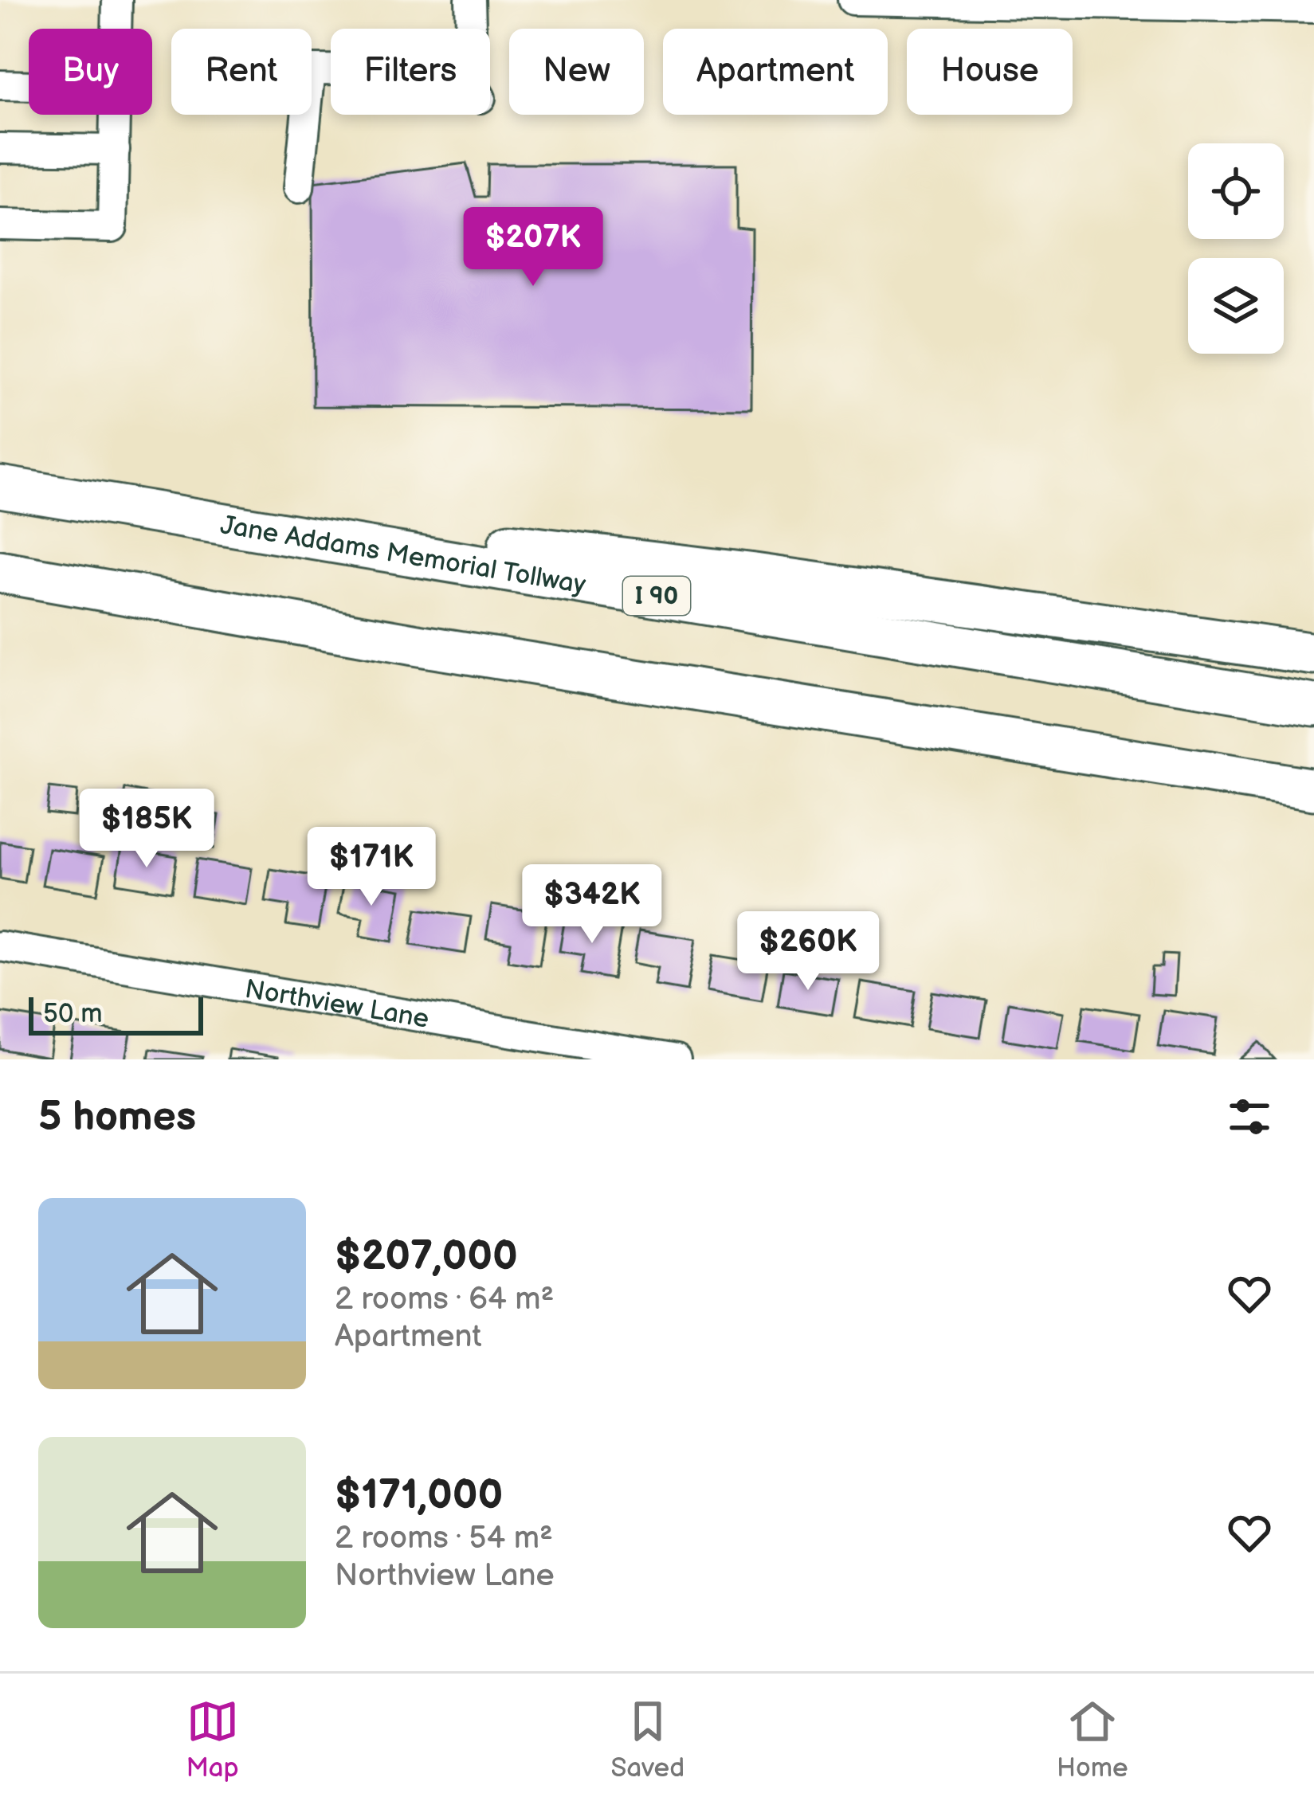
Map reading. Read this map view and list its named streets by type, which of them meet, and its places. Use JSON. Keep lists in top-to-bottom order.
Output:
{
  "streets": {
    "highway": ["Jane Addams Memorial Tollway", "I 90"],
    "street": ["Northview Lane"]
  },
  "scale_bar": "50 m",
  "page": {
    "chip": [
      "Buy",
      "Rent",
      "Filters",
      "New",
      "Apartment",
      "House"
    ],
    "price": [
      "$207K",
      "$185K",
      "$171K",
      "$342K",
      "$260K"
    ],
    "scale": "50 m",
    "heading": "5 homes",
    "list": [
      {
        "name": "$207,000",
        "note": "2 rooms · 64 m² · Apartment"
      },
      {
        "name": "$171,000",
        "note": "2 rooms · 54 m² · Northview Lane"
      }
    ],
    "tabs": ["Map", "Saved", "Home"]
  }
}
